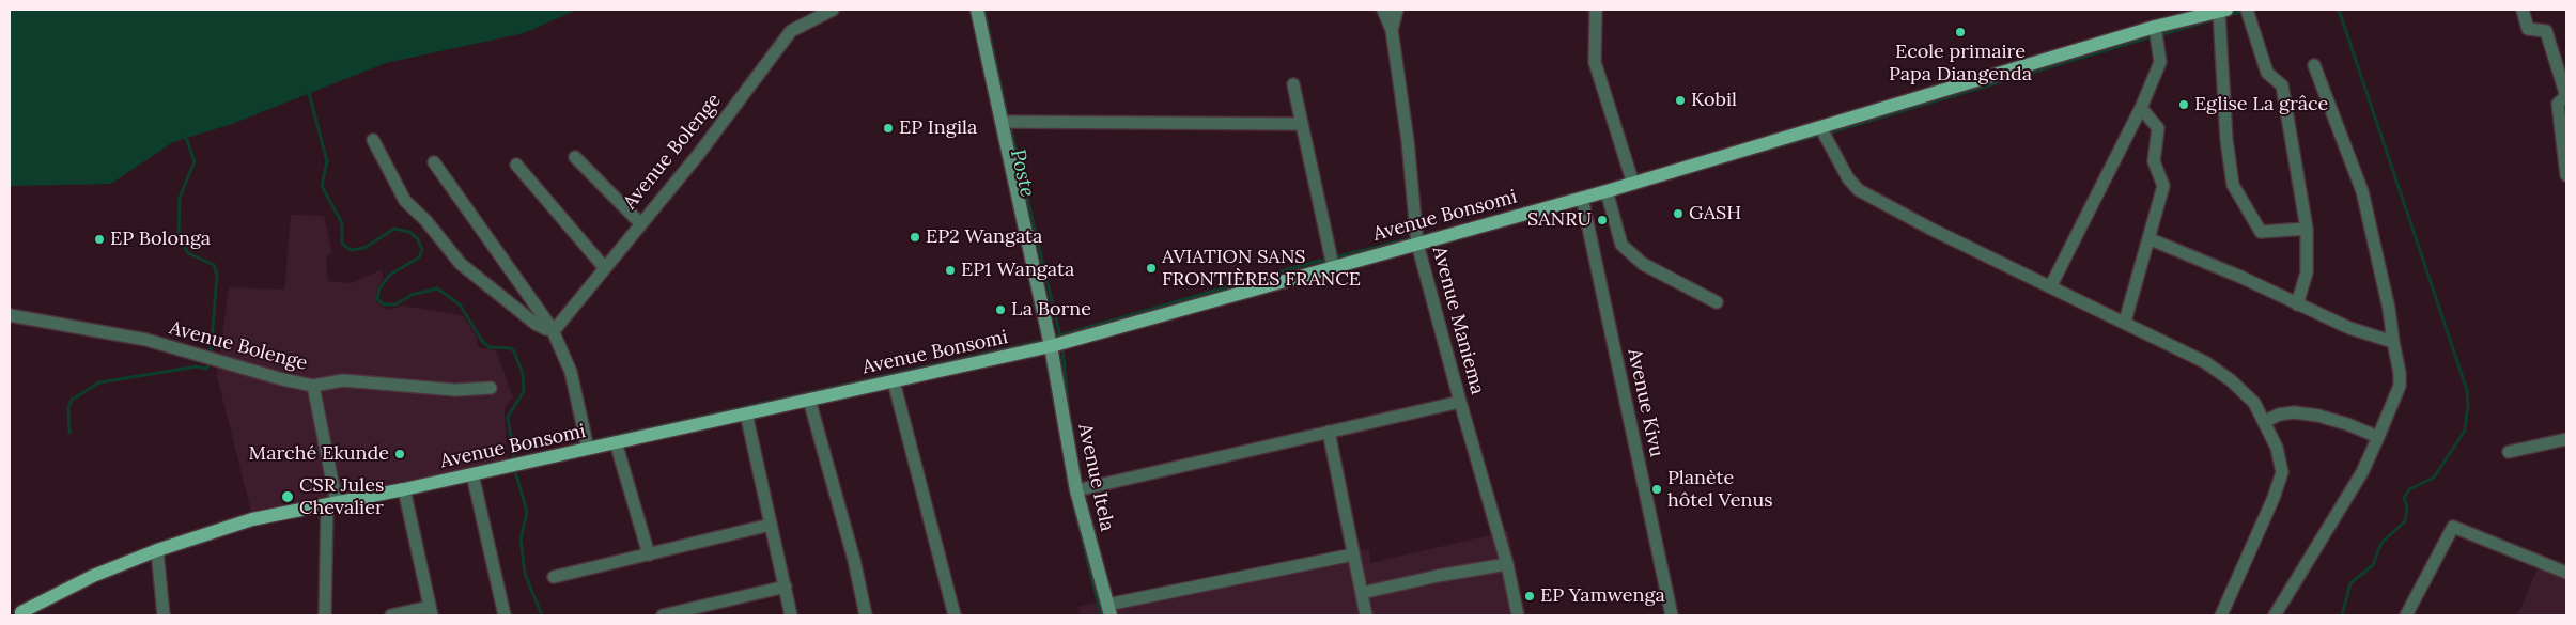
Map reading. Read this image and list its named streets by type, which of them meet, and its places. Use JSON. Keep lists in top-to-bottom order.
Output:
{
  "streets": {
    "main road": ["Avenue Bonsomi"],
    "street": [
      "Avenue Bolenge",
      "Avenue Maniema",
      "Avenue Kivu",
      "Avenue Itela"
    ]
  },
  "crossings": [
    ["Avenue Bonsomi", "Avenue Maniema"],
    ["Avenue Bonsomi", "Avenue Kivu"],
    ["Avenue Bonsomi", "Avenue Itela"]
  ],
  "water": ["Poste"],
  "places": [
    "Ecole primaire Papa Diangenda",
    "Kobil",
    "Eglise La grâce",
    "EP Ingila",
    "GASH",
    "SANRU",
    "EP2 Wangata",
    "EP Bolonga",
    "AVIATION SANS FRONTIÈRES FRANCE",
    "EP1 Wangata",
    "La Borne",
    "Marché Ekunde",
    "Planète hôtel Venus",
    "CSR Jules Chevalier",
    "EP Yamwenga"
  ]
}
